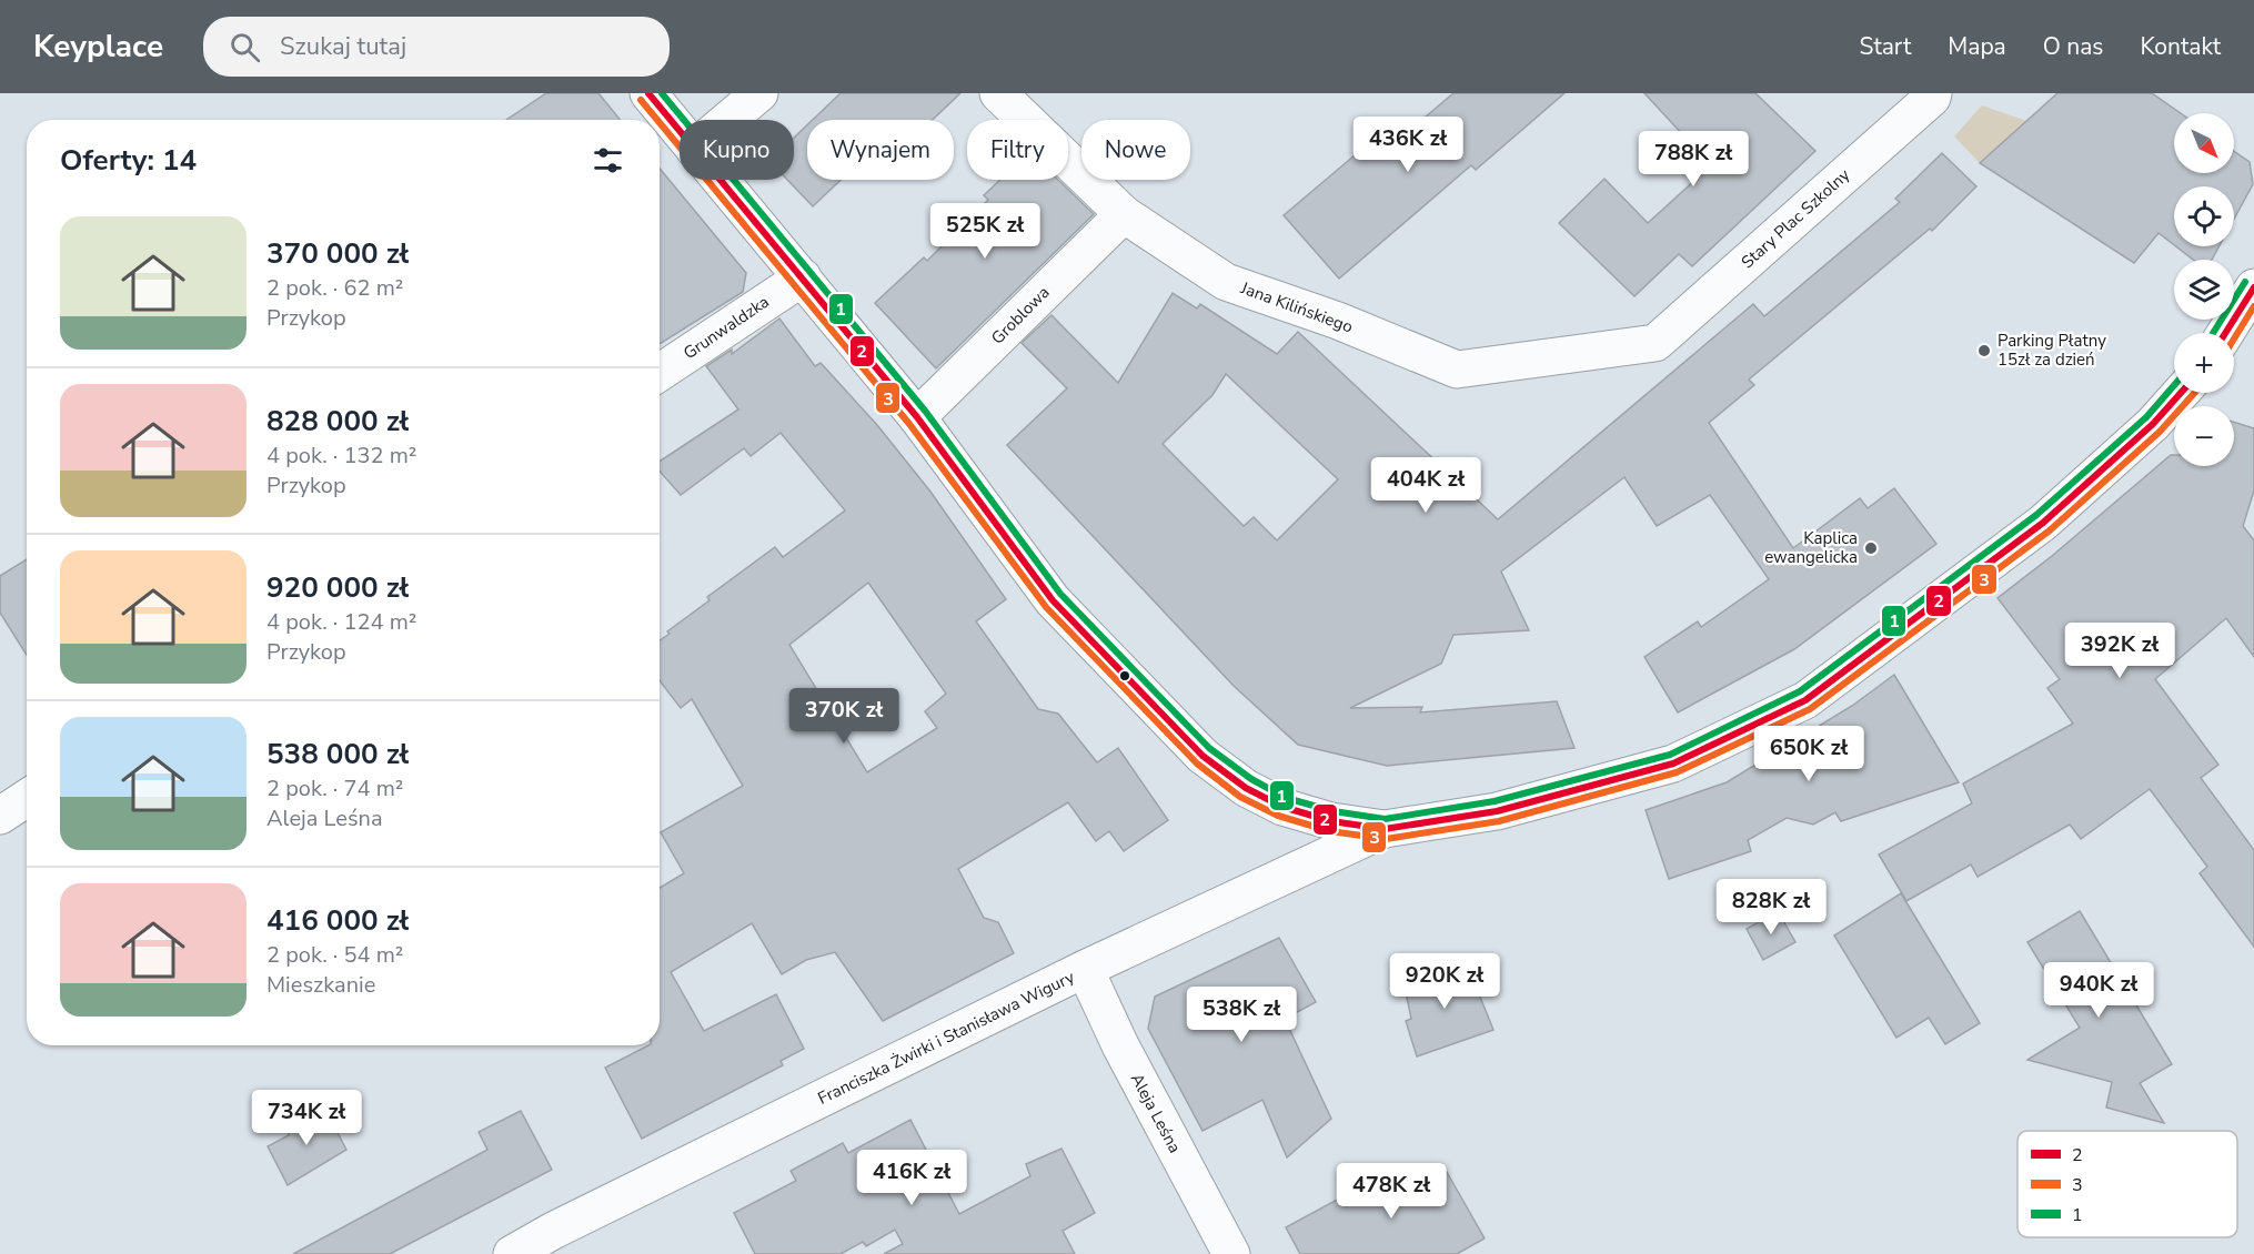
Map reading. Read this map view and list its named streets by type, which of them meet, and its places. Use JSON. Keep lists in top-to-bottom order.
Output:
{
  "streets": {
    "street": [
      "Stary Plac Szkolny",
      "Jana Kilińskiego",
      "Groblowa",
      "Grunwaldzka",
      "Franciszka Żwirki i Stanisława Wigury",
      "Aleja Leśna"
    ]
  },
  "crossings": [
    ["Stary Plac Szkolny", "Jana Kilińskiego"],
    ["Jana Kilińskiego", "Groblowa"],
    ["Franciszka Żwirki i Stanisława Wigury", "Aleja Leśna"]
  ],
  "places": ["Parking Płatny 15zł za dzień", "Kaplica ewangelicka"],
  "lines": ["transit line 2", "transit line 1", "transit line 3"],
  "legend": ["2", "3", "1"],
  "north": "bottom right",
  "page": {
    "header": "Keyplace",
    "search": "Szukaj tutaj",
    "nav": [
      "Start",
      "Mapa",
      "O nas",
      "Kontakt"
    ],
    "map_buttons": ["+", "−"],
    "price": [
      "436K zł",
      "788K zł",
      "525K zł",
      "404K zł",
      "392K zł",
      "370K zł",
      "650K zł",
      "828K zł",
      "920K zł",
      "940K zł",
      "538K zł",
      "734K zł",
      "416K zł",
      "478K zł"
    ],
    "chip": [
      "Kupno",
      "Wynajem",
      "Filtry",
      "Nowe"
    ],
    "heading": "Oferty: 14",
    "list": [
      {
        "name": "370 000 zł",
        "note": "2 pok. · 62 m² · Przykop"
      },
      {
        "name": "828 000 zł",
        "note": "4 pok. · 132 m² · Przykop"
      },
      {
        "name": "920 000 zł",
        "note": "4 pok. · 124 m² · Przykop"
      },
      {
        "name": "538 000 zł",
        "note": "2 pok. · 74 m² · Aleja Leśna"
      },
      {
        "name": "416 000 zł",
        "note": "2 pok. · 54 m² · Mieszkanie"
      }
    ]
  }
}
